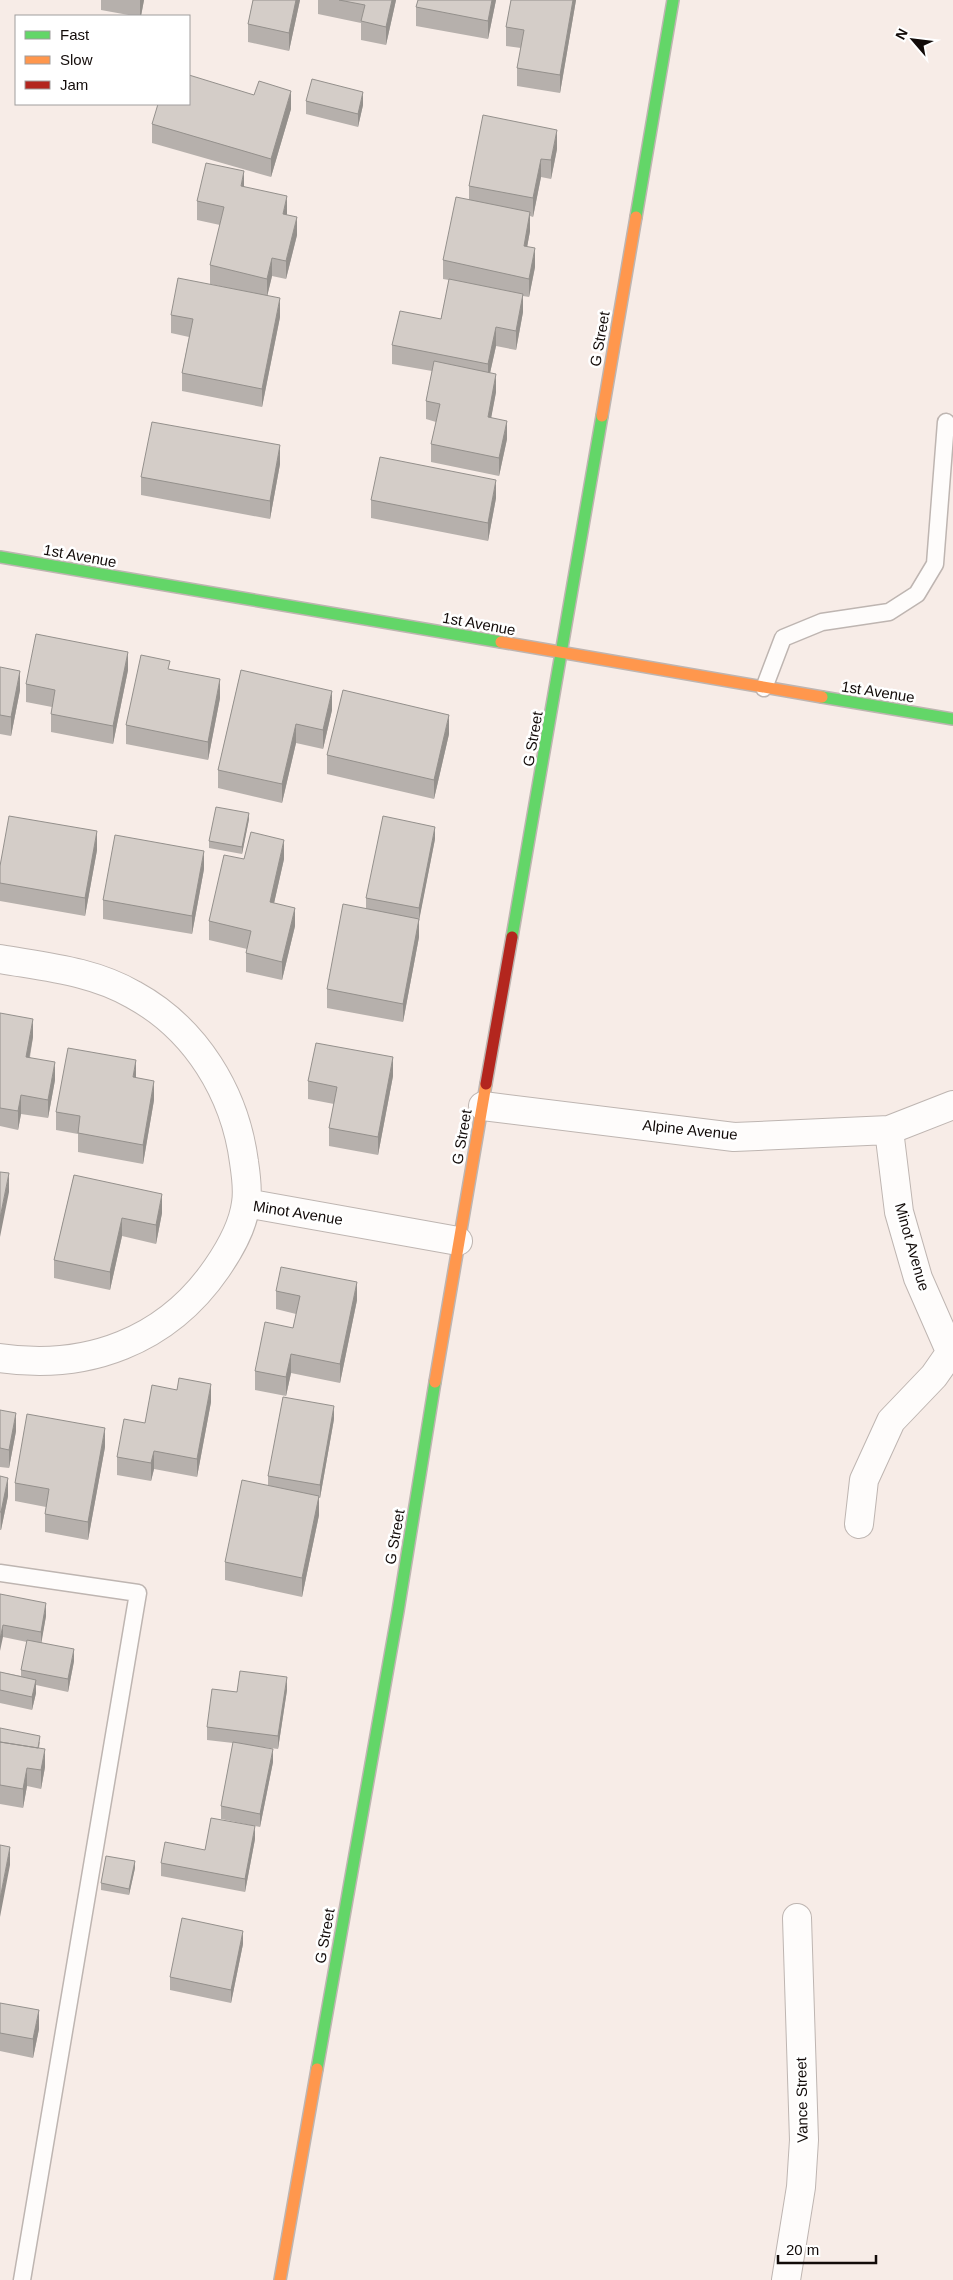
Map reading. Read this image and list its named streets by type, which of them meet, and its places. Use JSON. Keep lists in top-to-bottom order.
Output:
{
  "streets": {
    "street": [
      "G Street",
      "1st Avenue",
      "Alpine Avenue",
      "Minot Avenue",
      "Vance Street"
    ]
  },
  "crossings": [
    ["G Street", "1st Avenue"],
    ["G Street", "Alpine Avenue"],
    ["G Street", "Minot Avenue"],
    ["Alpine Avenue", "Minot Avenue"]
  ],
  "legend": ["Fast", "Slow", "Jam"],
  "scale_bar": "20 m",
  "north": "top left"
}
